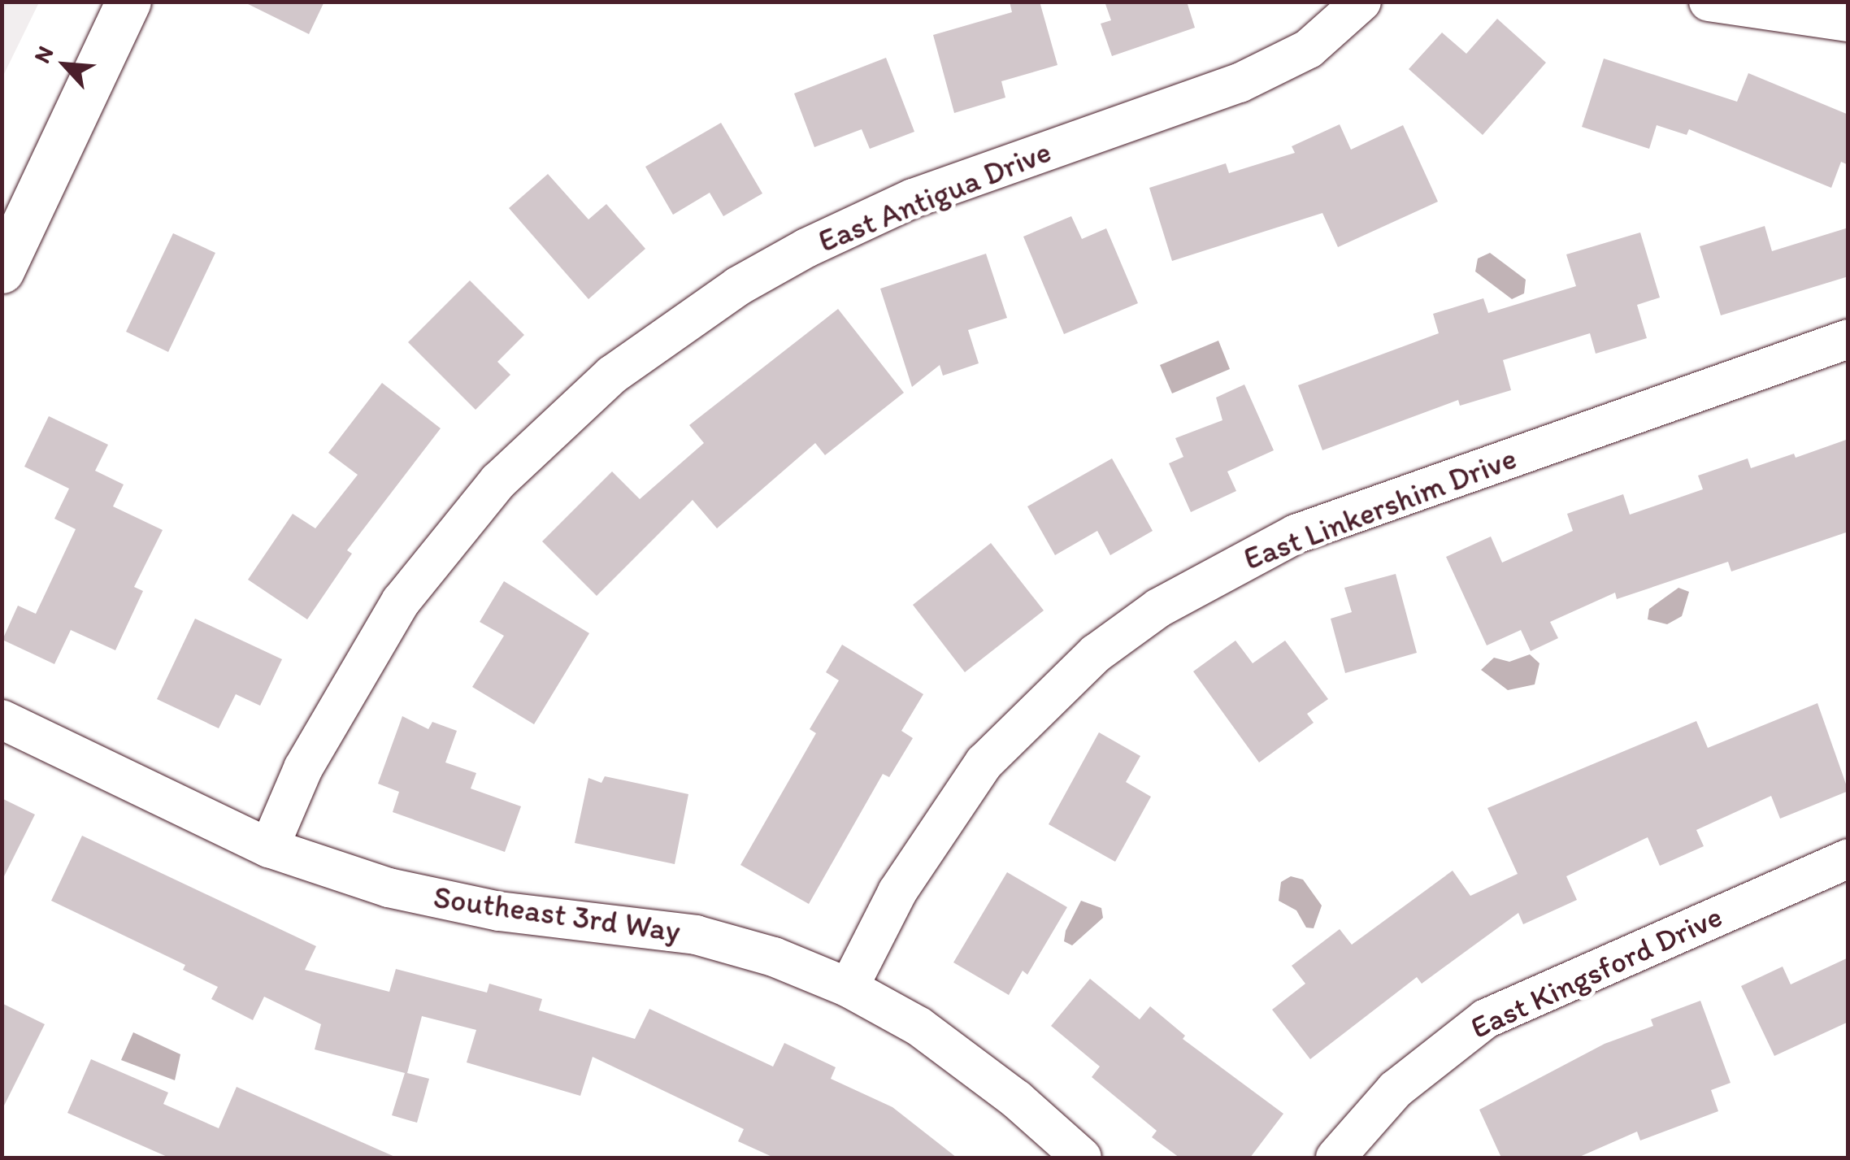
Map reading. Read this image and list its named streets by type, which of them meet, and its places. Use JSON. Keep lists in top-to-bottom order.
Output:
{
  "streets": {
    "street": [
      "East Antigua Drive",
      "East Linkershim Drive",
      "Southeast 3rd Way",
      "East Kingsford Drive"
    ]
  },
  "crossings": [
    ["East Antigua Drive", "Southeast 3rd Way"],
    ["East Linkershim Drive", "Southeast 3rd Way"]
  ],
  "north": "top left"
}
